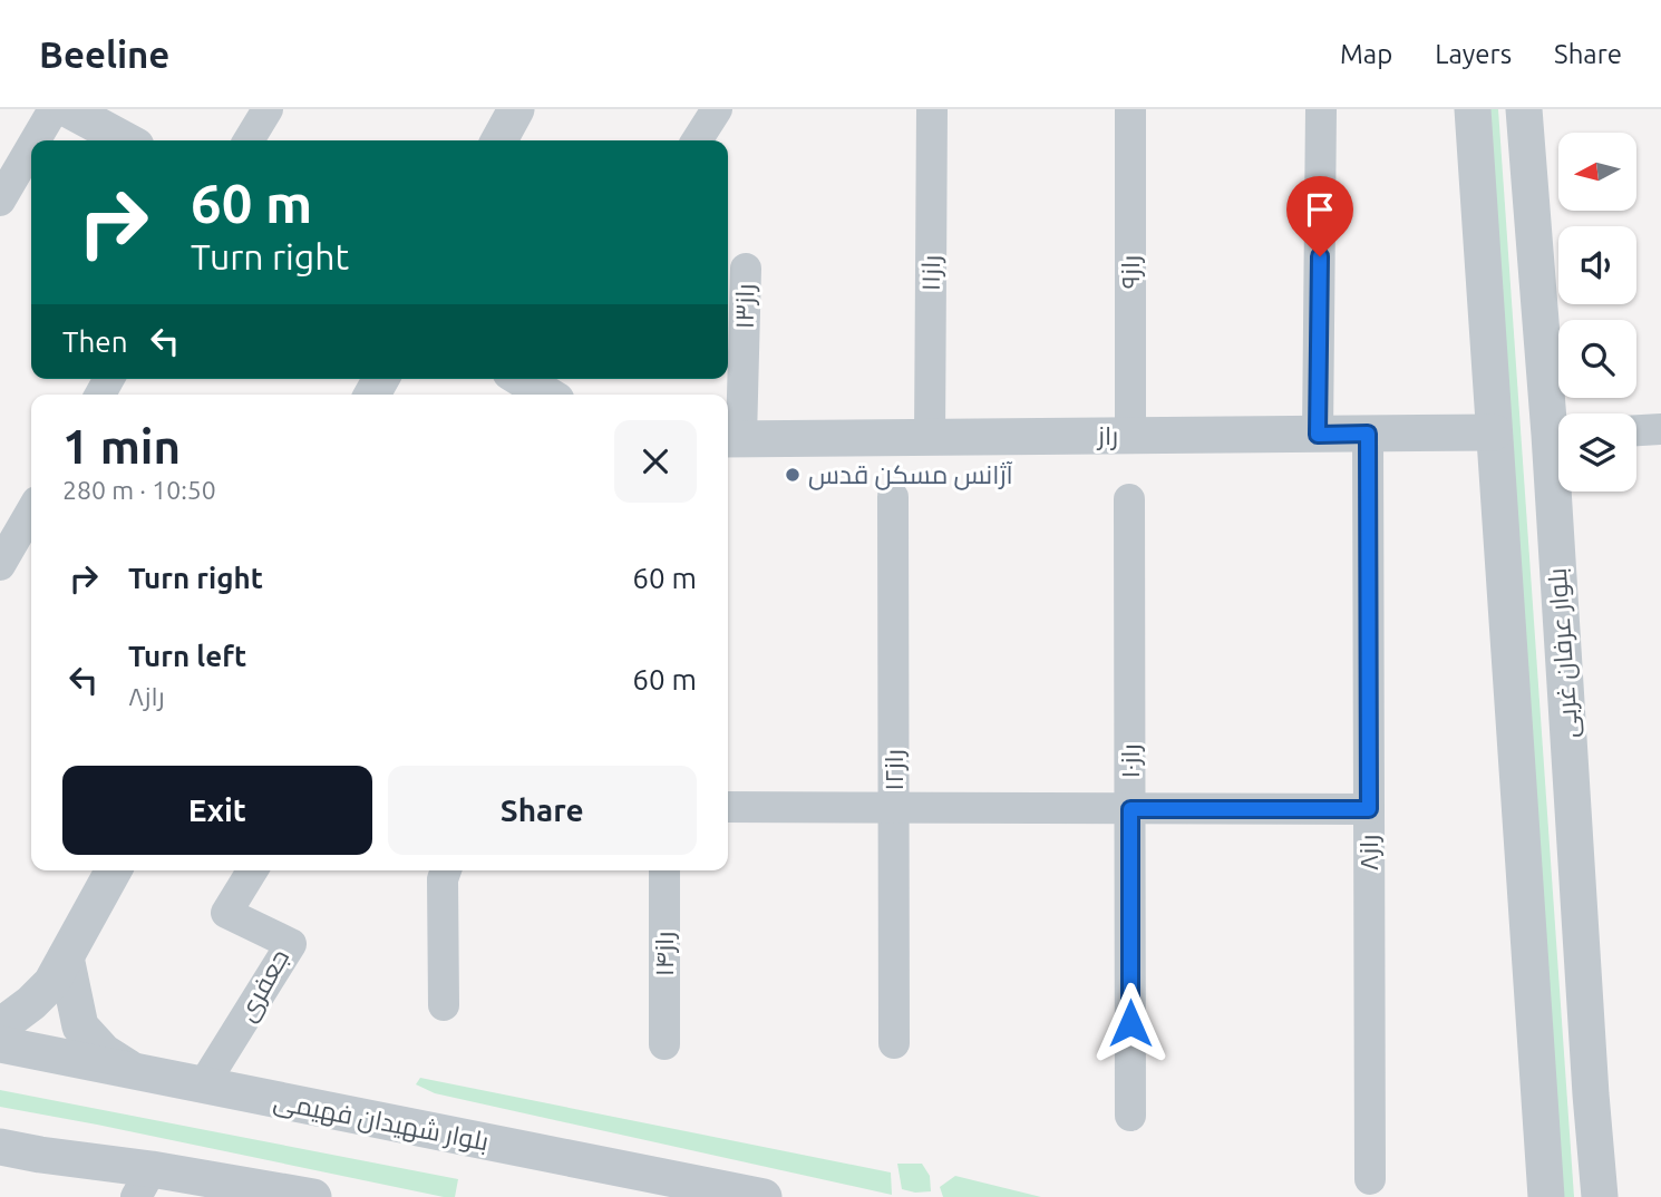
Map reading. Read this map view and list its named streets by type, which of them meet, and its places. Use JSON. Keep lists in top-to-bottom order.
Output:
{
  "streets": {
    "street": [
      "راز۹",
      "راز۱۱",
      "راز۱۳",
      "راز",
      "بلوار عرفان غربی",
      "راز۱۰",
      "راز۱۲",
      "راز۸",
      "راز۱۴",
      "جعفری",
      "بلوار شهیدان فهیمی"
    ]
  },
  "crossings": [
    ["راز۹", "راز"],
    ["راز۱۱", "راز"],
    ["راز۱۳", "راز"],
    ["راز", "راز۸"],
    ["جعفری", "بلوار شهیدان فهیمی"]
  ],
  "places": ["آژانس مسکن قدس"],
  "north": "left",
  "page": {
    "header": "Beeline",
    "nav": ["Map", "Layers", "Share"],
    "turn": ["60 m", "Turn right"],
    "then": "Then",
    "heading": ["1 min", "280 m · 10:50"],
    "list": [
      {
        "name": "Turn right",
        "value": "60 m"
      },
      {
        "name": "Turn left",
        "note": "راز۸",
        "value": "60 m"
      }
    ],
    "buttons": ["Exit", "Share"]
  }
}
